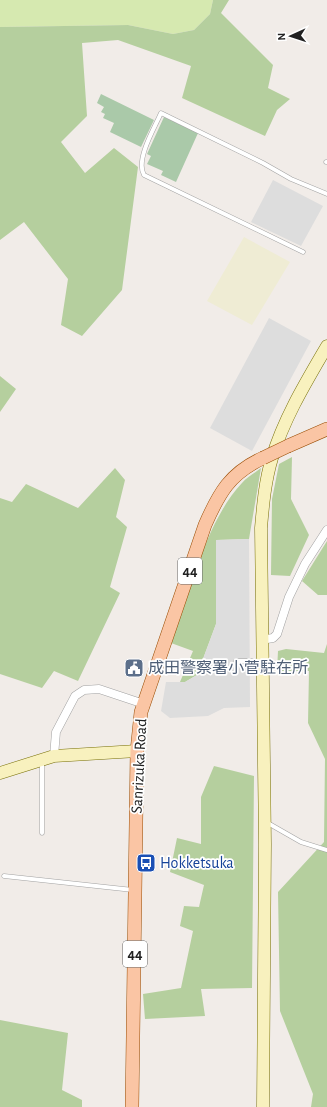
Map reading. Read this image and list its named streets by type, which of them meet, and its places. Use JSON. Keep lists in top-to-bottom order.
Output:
{
  "streets": {
    "main road": ["44", "Sanrizuka Road"]
  },
  "places": {
    "public building": ["成田警察署小菅駐在所"],
    "bus stop": ["Hokketsuka"]
  },
  "north": "left"
}
